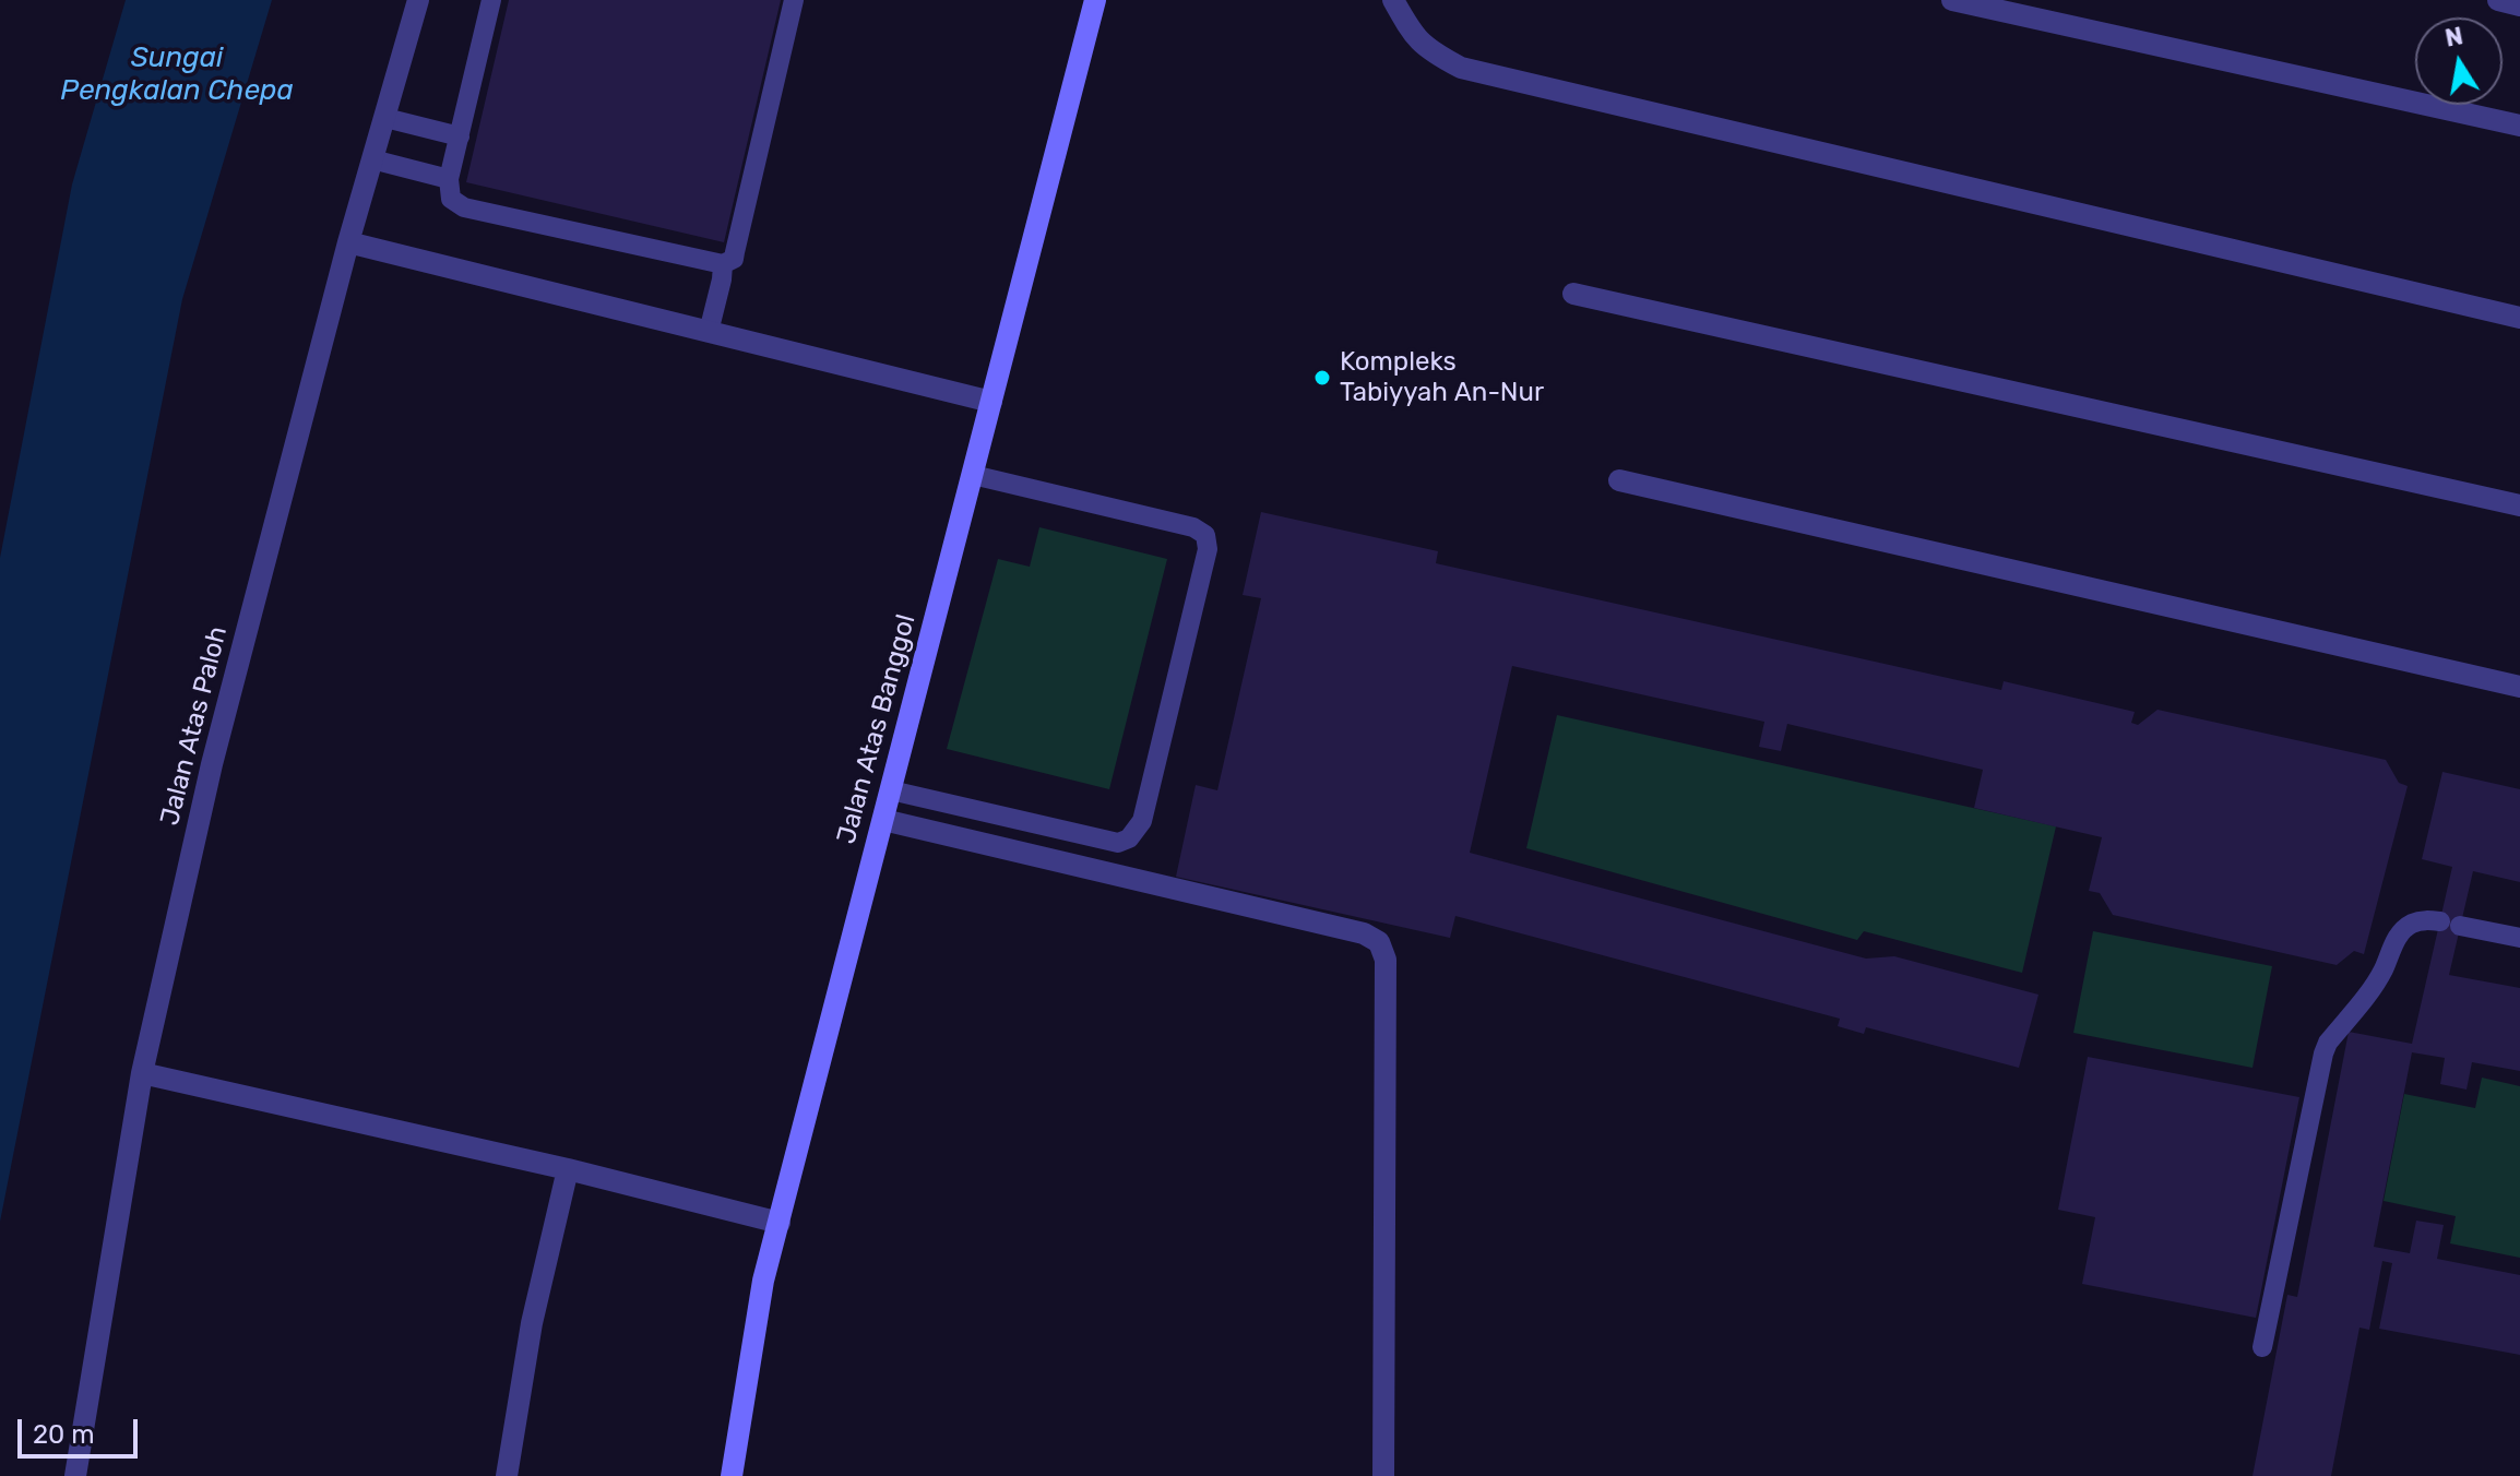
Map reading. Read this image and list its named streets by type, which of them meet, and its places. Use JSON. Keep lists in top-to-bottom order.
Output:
{
  "streets": {
    "main road": ["Jalan Atas Banggol"],
    "street": ["Jalan Atas Paloh"]
  },
  "water": ["Sungai Pengkalan Chepa"],
  "places": ["Kompleks Tabiyyah An-Nur"],
  "scale_bar": "20 m",
  "north": "top"
}
